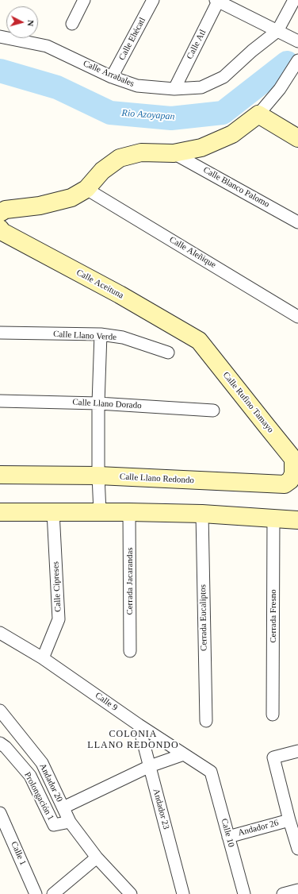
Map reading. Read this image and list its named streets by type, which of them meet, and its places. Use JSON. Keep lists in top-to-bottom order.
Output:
{
  "streets": {
    "street": [
      "Calle Ehécatl",
      "Calle Atl",
      "Calle Arrabales",
      "Calle Blanco Palomo",
      "Calle Aleñique",
      "Calle Aceituna",
      "Calle Llano Verde",
      "Calle Rufino Tamayo",
      "Calle Llano Dorado",
      "Calle Llano Redondo",
      "Cerrada Jacarandas",
      "Calle Cipreses",
      "Cerrada Fresno",
      "Cerrada Eucaliptos",
      "Calle 9",
      "Andador 20",
      "Prolongación 1",
      "Andador 23",
      "Andador 26",
      "Calle 10",
      "Calle 1"
    ]
  },
  "crossings": [
    ["Calle Ehécatl", "Calle Arrabales"],
    ["Calle Atl", "Calle Arrabales"],
    ["Calle Aceituna", "Calle Rufino Tamayo"],
    ["Calle Rufino Tamayo", "Calle Llano Redondo"],
    ["Calle Cipreses", "Calle 9"],
    ["Calle 9", "Andador 23"],
    ["Calle 9", "Calle 10"],
    ["Andador 20", "Prolongación 1"],
    ["Andador 26", "Calle 10"]
  ],
  "districts": ["COLONIA LLANO REDONDO"],
  "water": ["Rio Azoyapan"],
  "north": "right"
}
